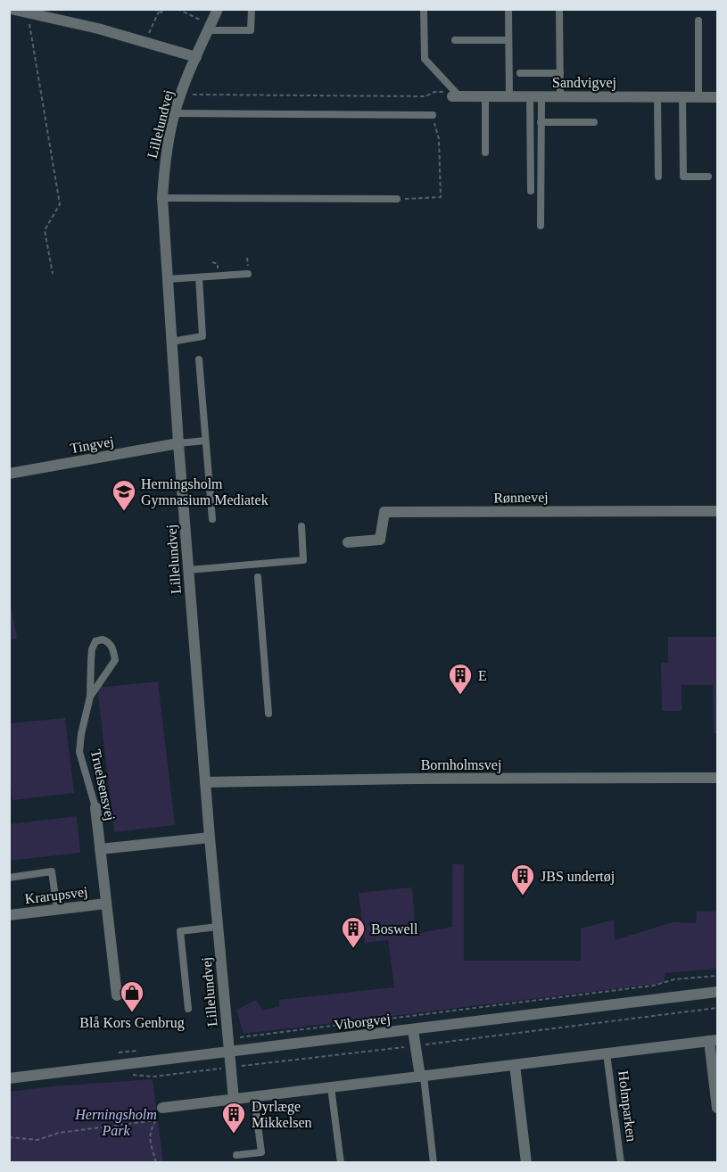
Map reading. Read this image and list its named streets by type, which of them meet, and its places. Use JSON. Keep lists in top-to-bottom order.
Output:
{
  "streets": {
    "street": [
      "Sandvigvej",
      "Lillelundvej",
      "Tingvej",
      "Rønnevej",
      "Bornholmsvej",
      "Truelsensvej",
      "Krarupsvej",
      "Viborgvej",
      "Holmparken"
    ]
  },
  "crossings": [
    ["Lillelundvej", "Tingvej"],
    ["Lillelundvej", "Bornholmsvej"],
    ["Lillelundvej", "Viborgvej"],
    ["Truelsensvej", "Krarupsvej"]
  ],
  "parks": ["Herningsholm Park"],
  "places": {
    "school or university": ["Herningsholm Gymnasium Mediatek"],
    "building": [
      "E",
      "JBS undertøj",
      "Boswell",
      "Dyrlæge Mikkelsen"
    ],
    "shop": ["Blå Kors Genbrug"]
  }
}
